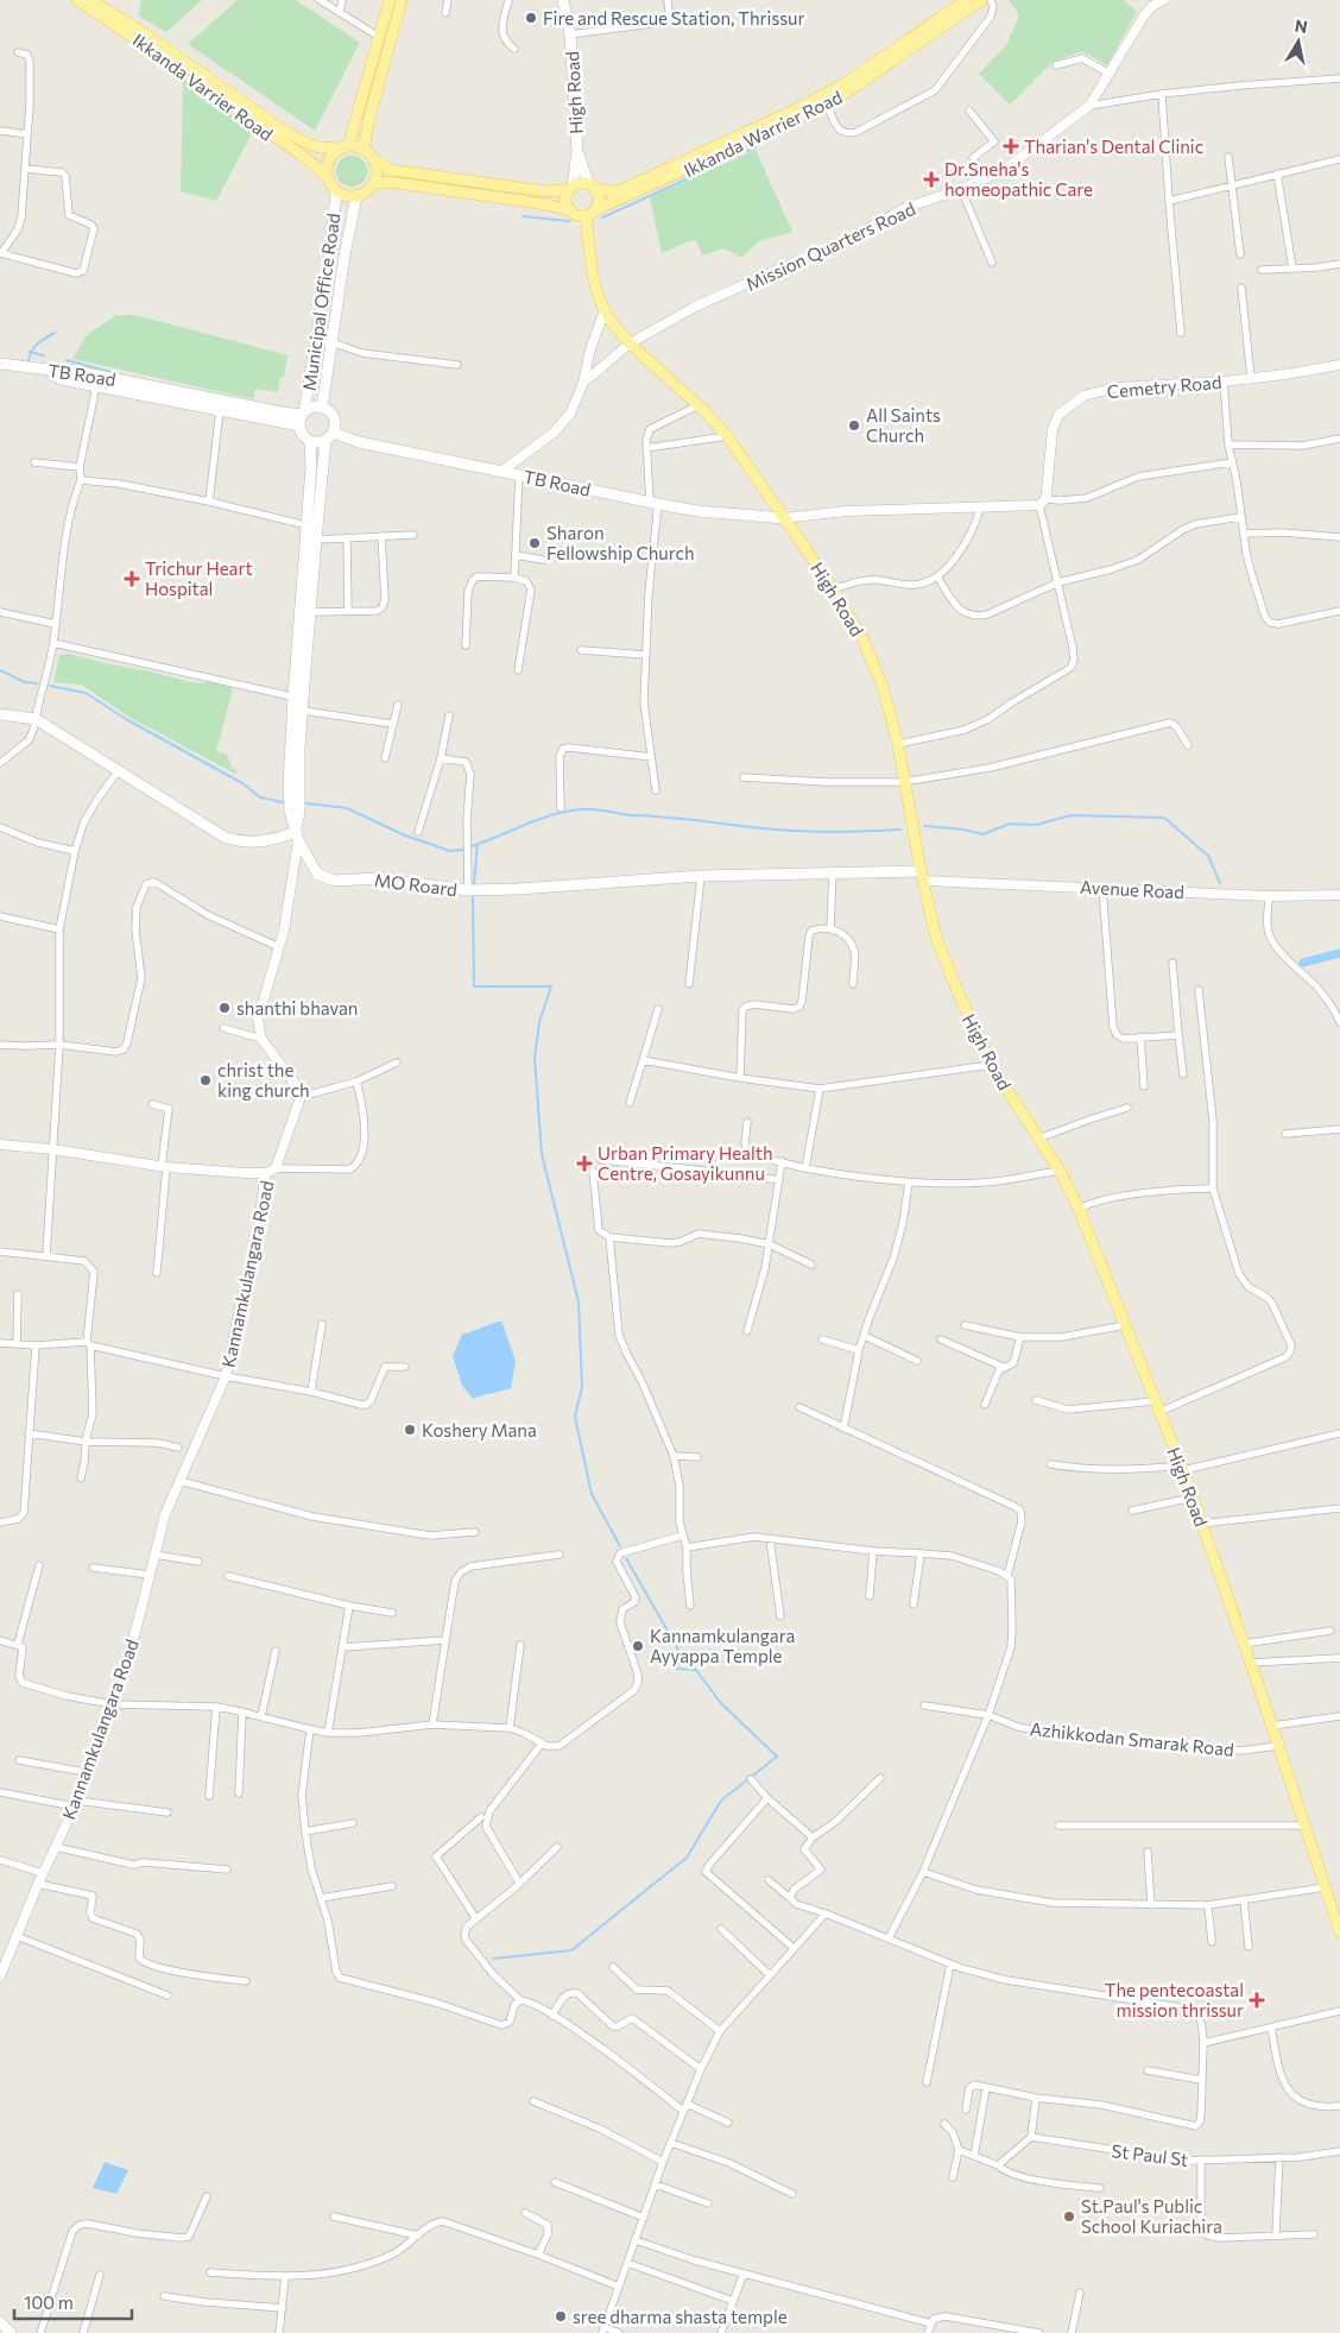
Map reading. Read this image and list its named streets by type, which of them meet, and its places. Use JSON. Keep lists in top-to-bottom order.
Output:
{
  "streets": {
    "main road": [
      "Ikkanda Varrier Road",
      "High Road",
      "Ikkanda Warrier Road",
      "Municipal Office Road",
      "TB Road",
      "MO Roard"
    ],
    "street": [
      "Mission Quarters Road",
      "Cemetry Road",
      "Avenue Road",
      "Kannamkulangara Road",
      "Azhikkodan Smarak Road",
      "St Paul St"
    ]
  },
  "crossings": [
    ["Ikkanda Varrier Road", "Municipal Office Road"],
    ["High Road", "Ikkanda Warrier Road"],
    ["High Road", "Mission Quarters Road"],
    ["High Road", "TB Road"],
    ["High Road", "MO Roard"],
    ["High Road", "Avenue Road"],
    ["High Road", "Azhikkodan Smarak Road"],
    ["Municipal Office Road", "TB Road"],
    ["Municipal Office Road", "MO Roard"],
    ["TB Road", "MO Roard"],
    ["MO Roard", "Avenue Road"]
  ],
  "places": {
    "other": [
      "Fire and Rescue Station, Thrissur",
      "All Saints Church",
      "Sharon Fellowship Church",
      "shanthi bhavan",
      "christ the king church",
      "Koshery Mana",
      "Kannamkulangara Ayyappa Temple",
      "St.Paul's Public School Kuriachira",
      "sree dharma shasta temple"
    ],
    "health": [
      "Tharian's Dental Clinic",
      "Dr.Sneha's homeopathic Care",
      "Trichur Heart Hospital",
      "Urban Primary Health Centre, Gosayikunnu",
      "The pentecoastal mission thrissur"
    ]
  },
  "scale_bar": "100 m",
  "north": "top"
}
